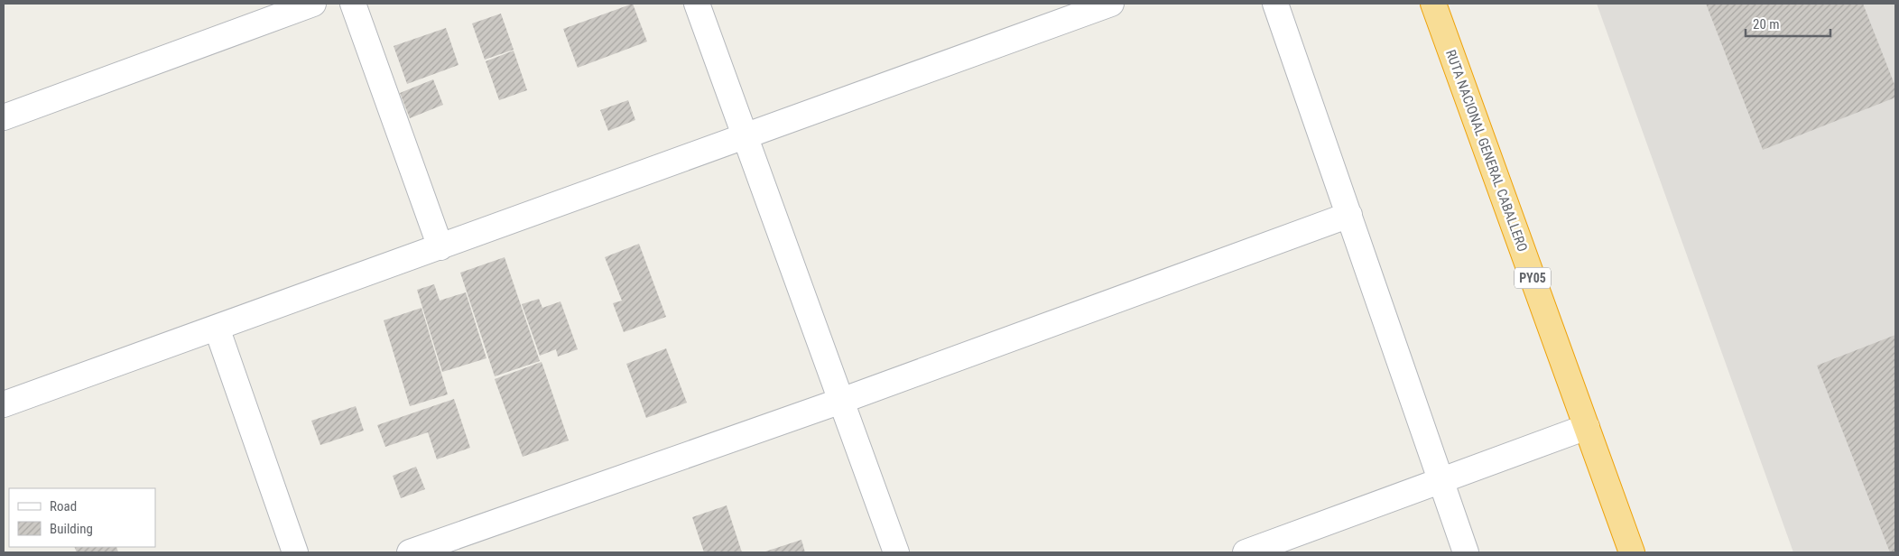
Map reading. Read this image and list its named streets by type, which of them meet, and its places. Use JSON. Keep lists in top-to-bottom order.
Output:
{
  "streets": {
    "highway": ["RUTA NACIONAL GENERAL CABALLERO", "PY05"]
  },
  "legend": ["Road", "Building"],
  "scale_bar": "20 m"
}
